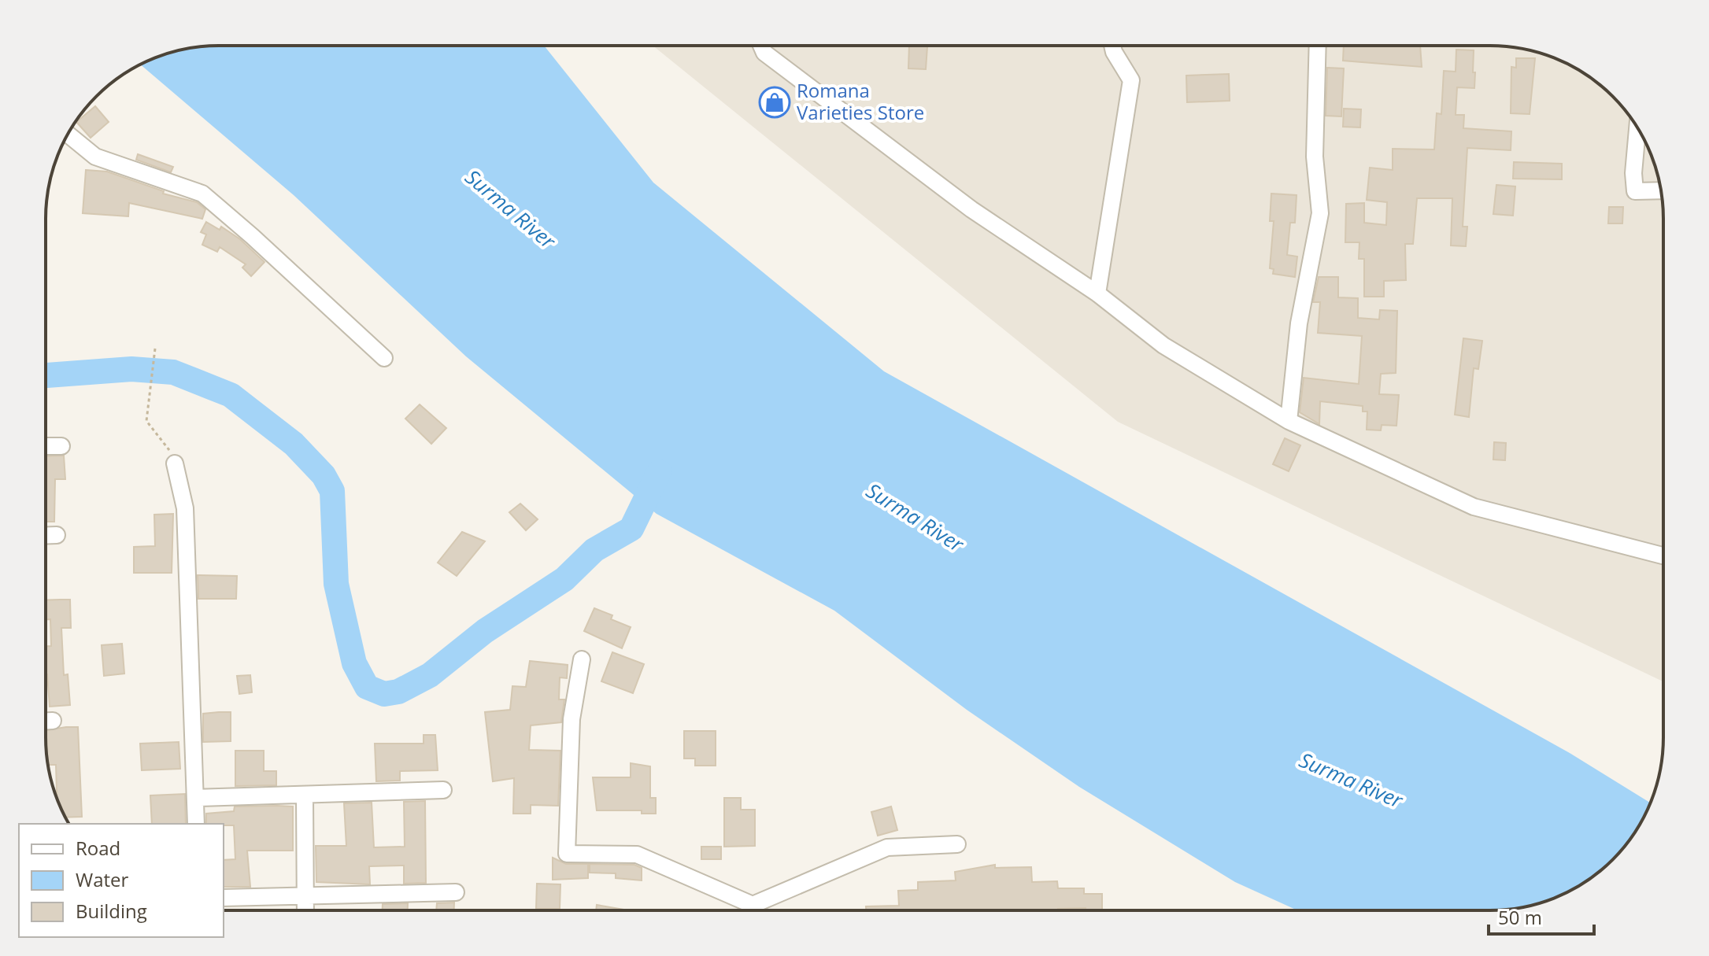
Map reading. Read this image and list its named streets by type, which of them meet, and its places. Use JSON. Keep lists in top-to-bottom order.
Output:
{
  "water": ["Surma River"],
  "places": {
    "shop": ["Romana Varieties Store"]
  },
  "legend": ["Road", "Water", "Building"],
  "scale_bar": "50 m"
}
